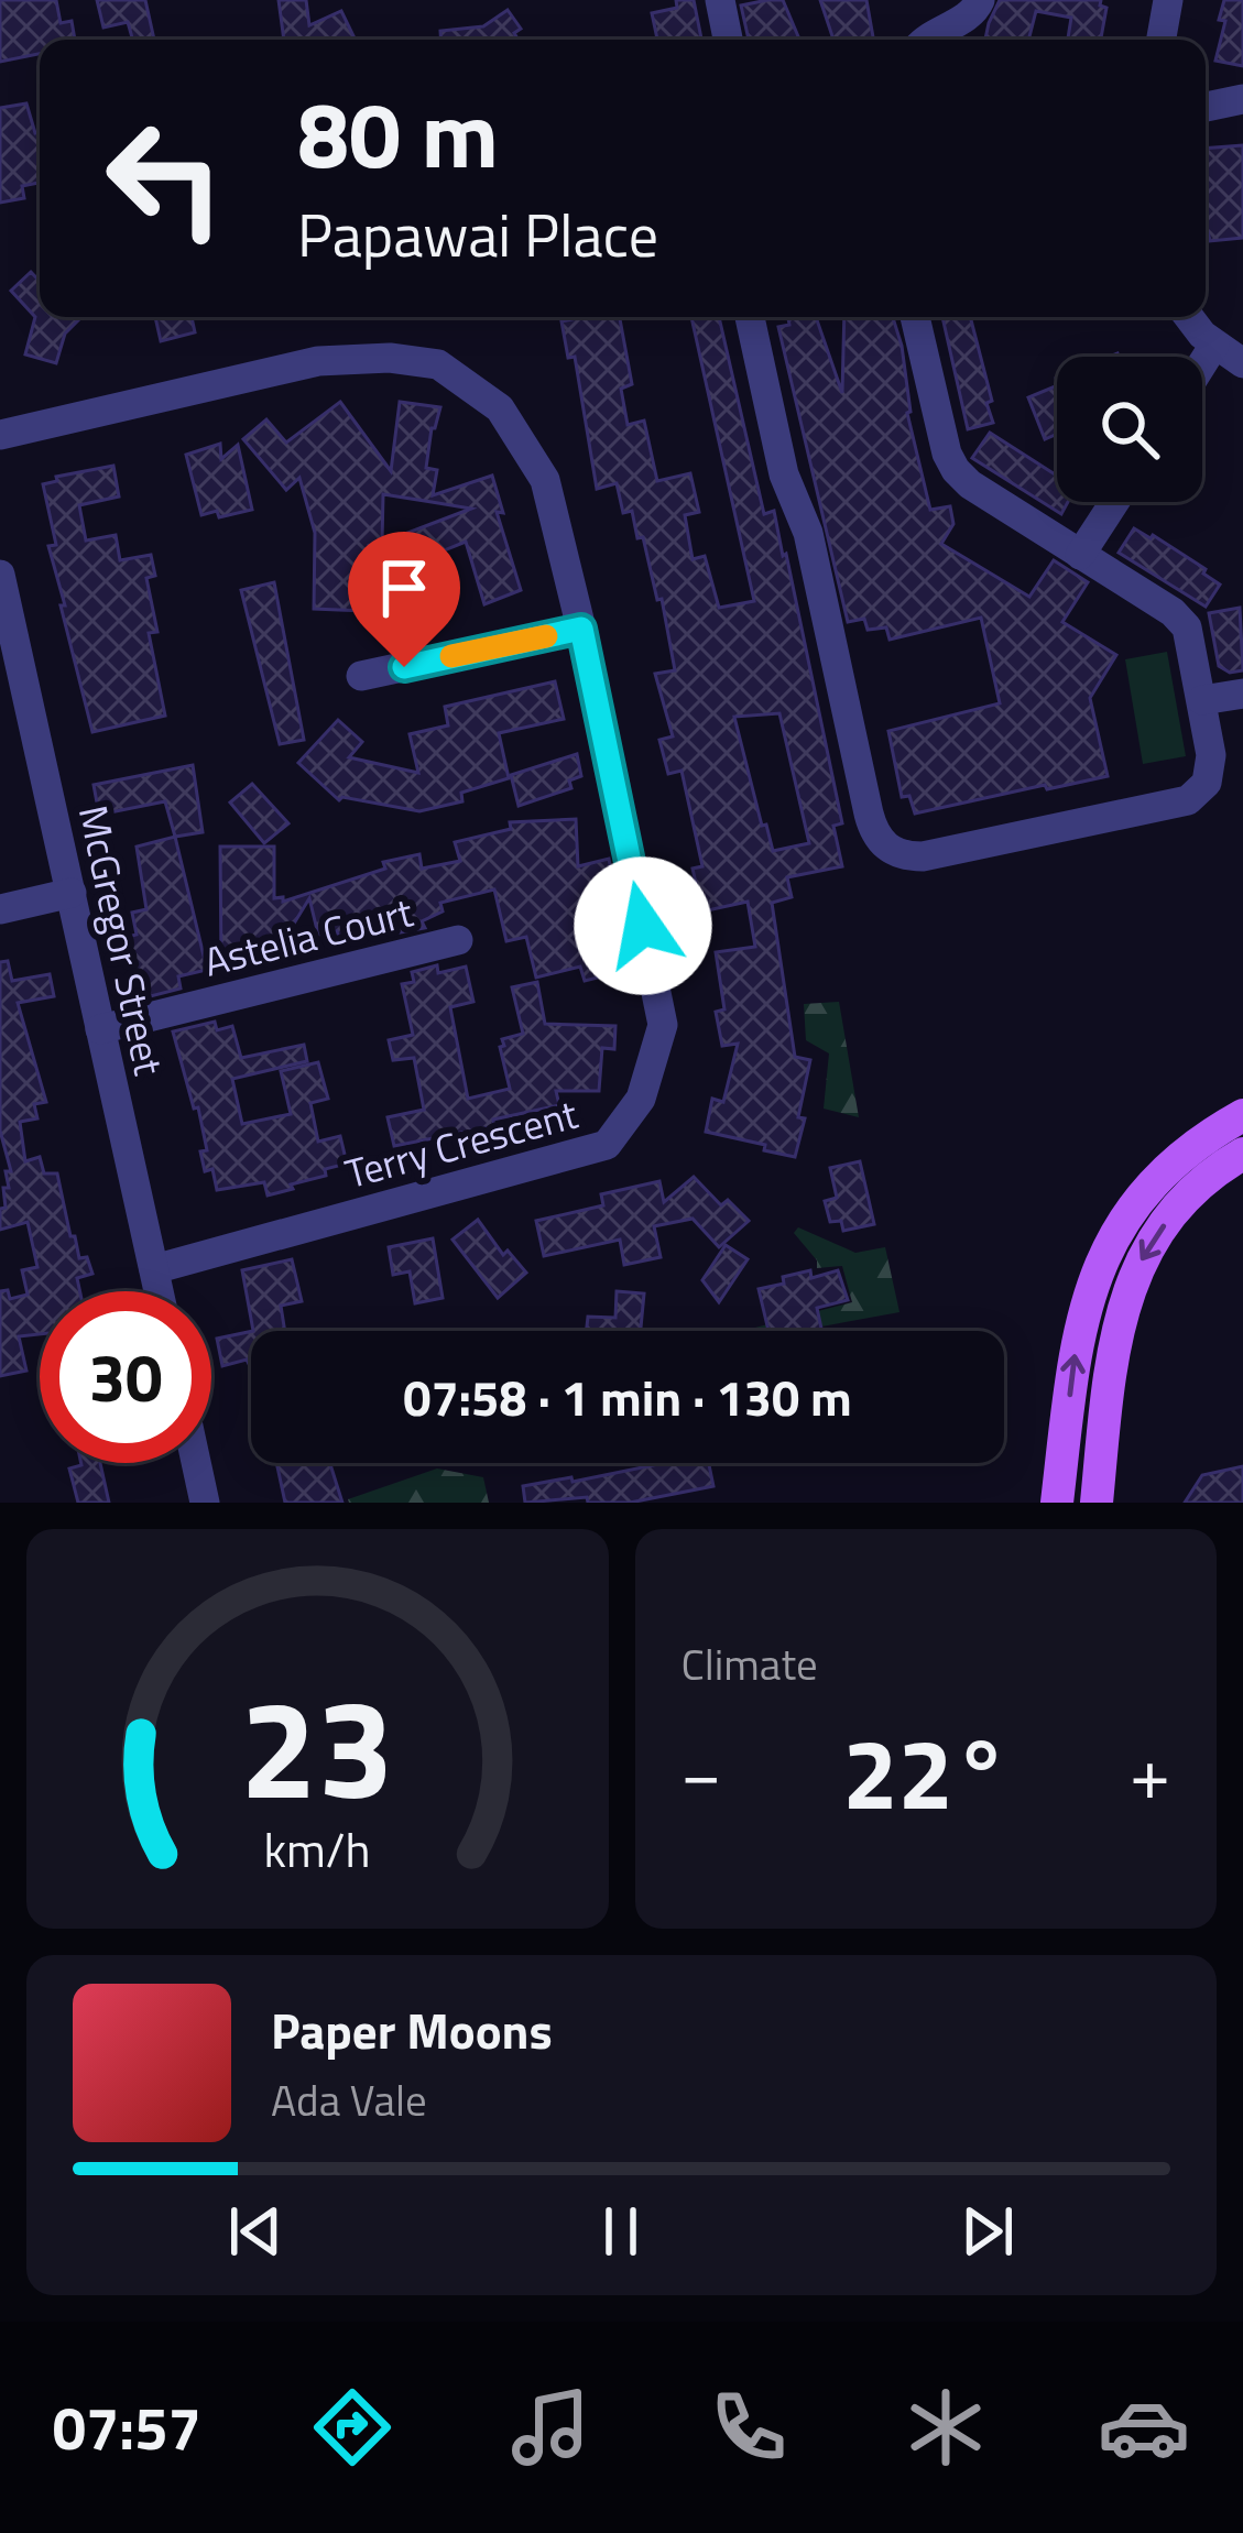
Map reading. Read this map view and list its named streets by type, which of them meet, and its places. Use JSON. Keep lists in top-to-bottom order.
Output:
{
  "streets": {
    "street": ["Astelia Court", "McGregor Street", "Terry Crescent"]
  },
  "crossings": [
    ["Astelia Court", "McGregor Street"],
    ["McGregor Street", "Terry Crescent"]
  ],
  "page": {
    "turn": ["80 m", "Papawai Place"],
    "limit": "30",
    "trip": "07:58 · 1 min · 130 m",
    "tile": "Climate",
    "heat": ["−", "22°", "+"],
    "song": ["Paper Moons", "Ada Vale"],
    "tabs": "07:57",
    "gauge": ["23", "km/h"]
  }
}
